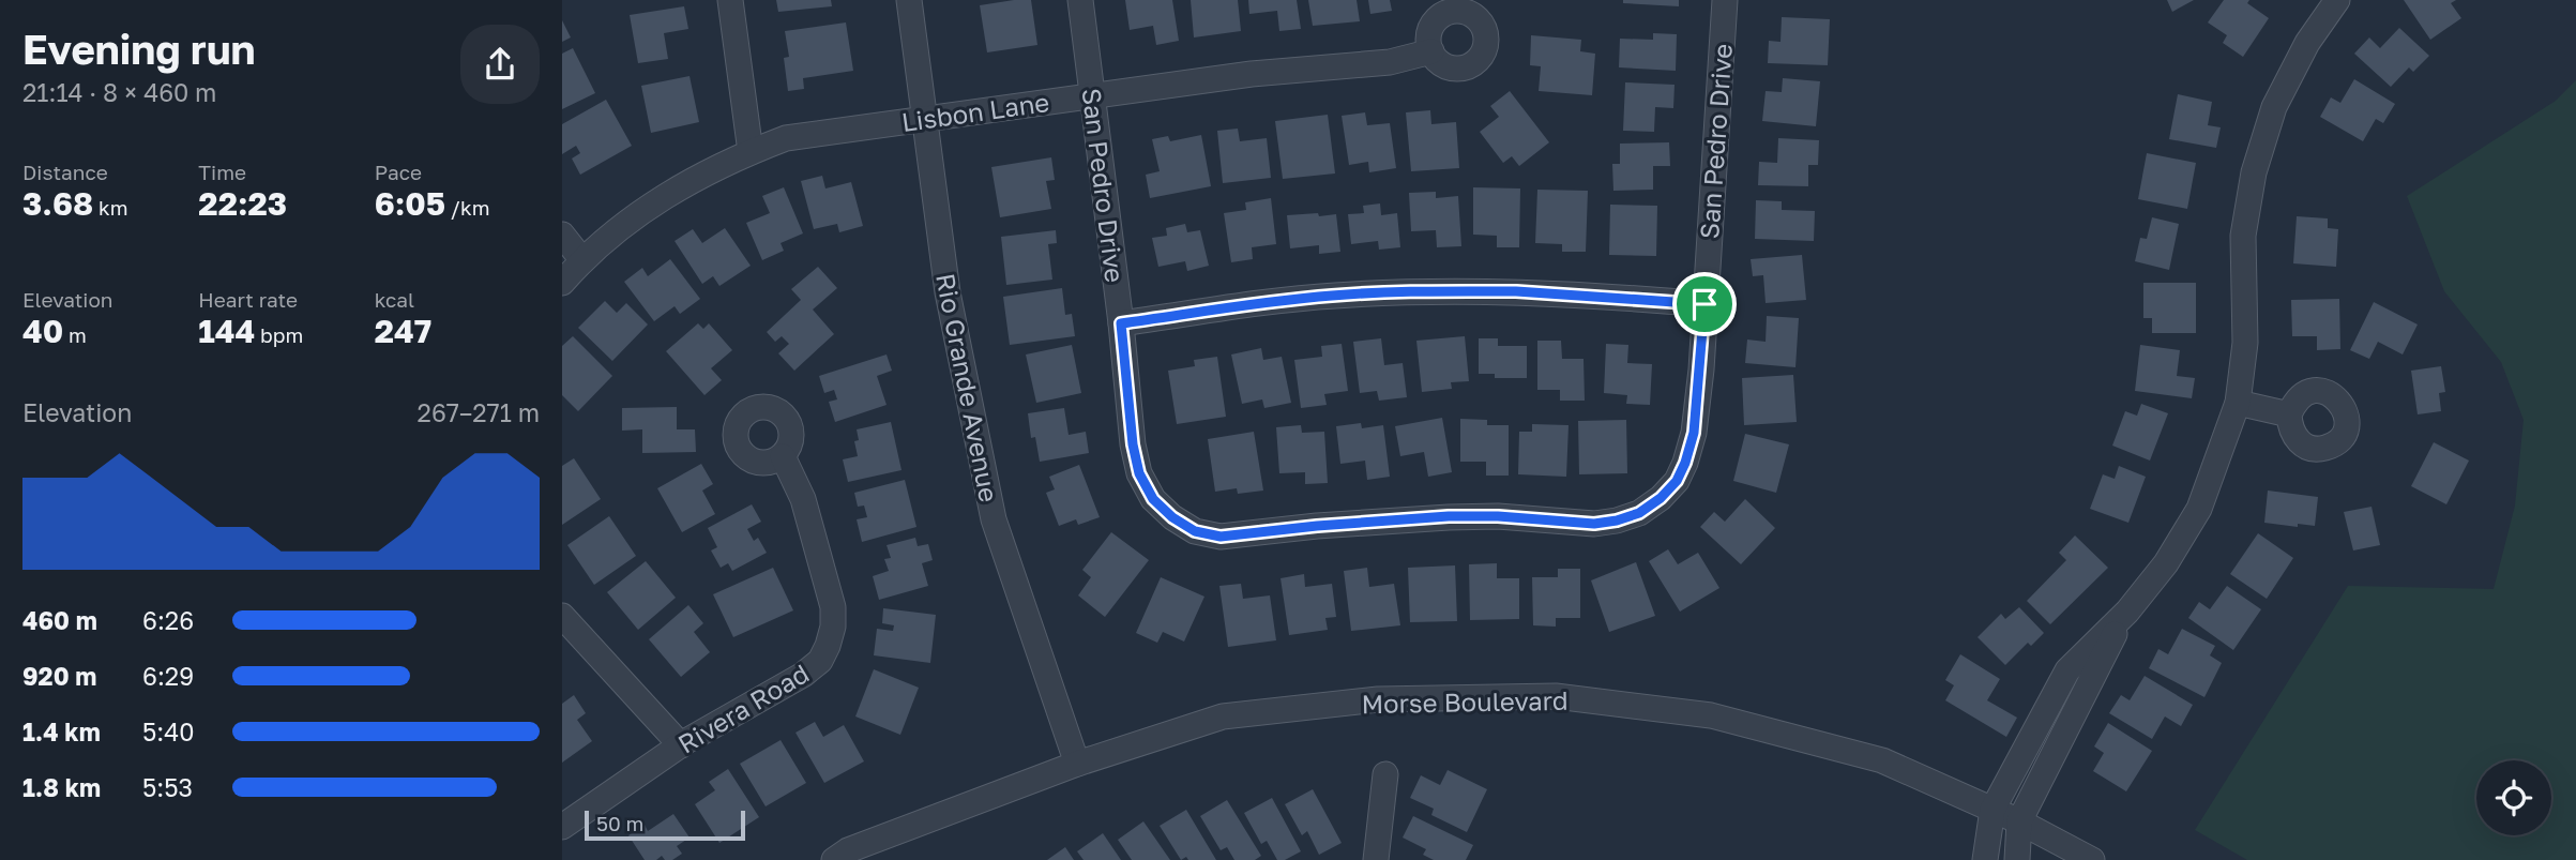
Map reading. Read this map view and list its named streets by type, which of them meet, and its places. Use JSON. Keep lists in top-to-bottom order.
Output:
{
  "streets": {
    "street": [
      "Lisbon Lane",
      "San Pedro Drive",
      "Rio Grande Avenue",
      "Morse Boulevard",
      "Rivera Road"
    ]
  },
  "crossings": [
    ["Lisbon Lane", "San Pedro Drive"],
    ["Lisbon Lane", "Rio Grande Avenue"],
    ["Rio Grande Avenue", "Morse Boulevard"]
  ],
  "scale_bar": "50 m",
  "page": {
    "heading": ["Evening run", "21:14 · 8 × 460 m"],
    "stats": [
      ["Distance", "3.68 km"],
      ["Time", "22:23"],
      ["Pace", "6:05 /km"],
      ["Elevation", "40 m"],
      ["Heart rate", "144 bpm"],
      ["kcal", "247"]
    ],
    "chart": ["Elevation", "267–271 m"],
    "list": [
      {
        "name": "460 m",
        "note": "6:26"
      },
      {
        "name": "920 m",
        "note": "6:29"
      },
      {
        "name": "1.4 km",
        "note": "5:40"
      },
      {
        "name": "1.8 km",
        "note": "5:53"
      }
    ],
    "scale": "50 m"
  }
}
